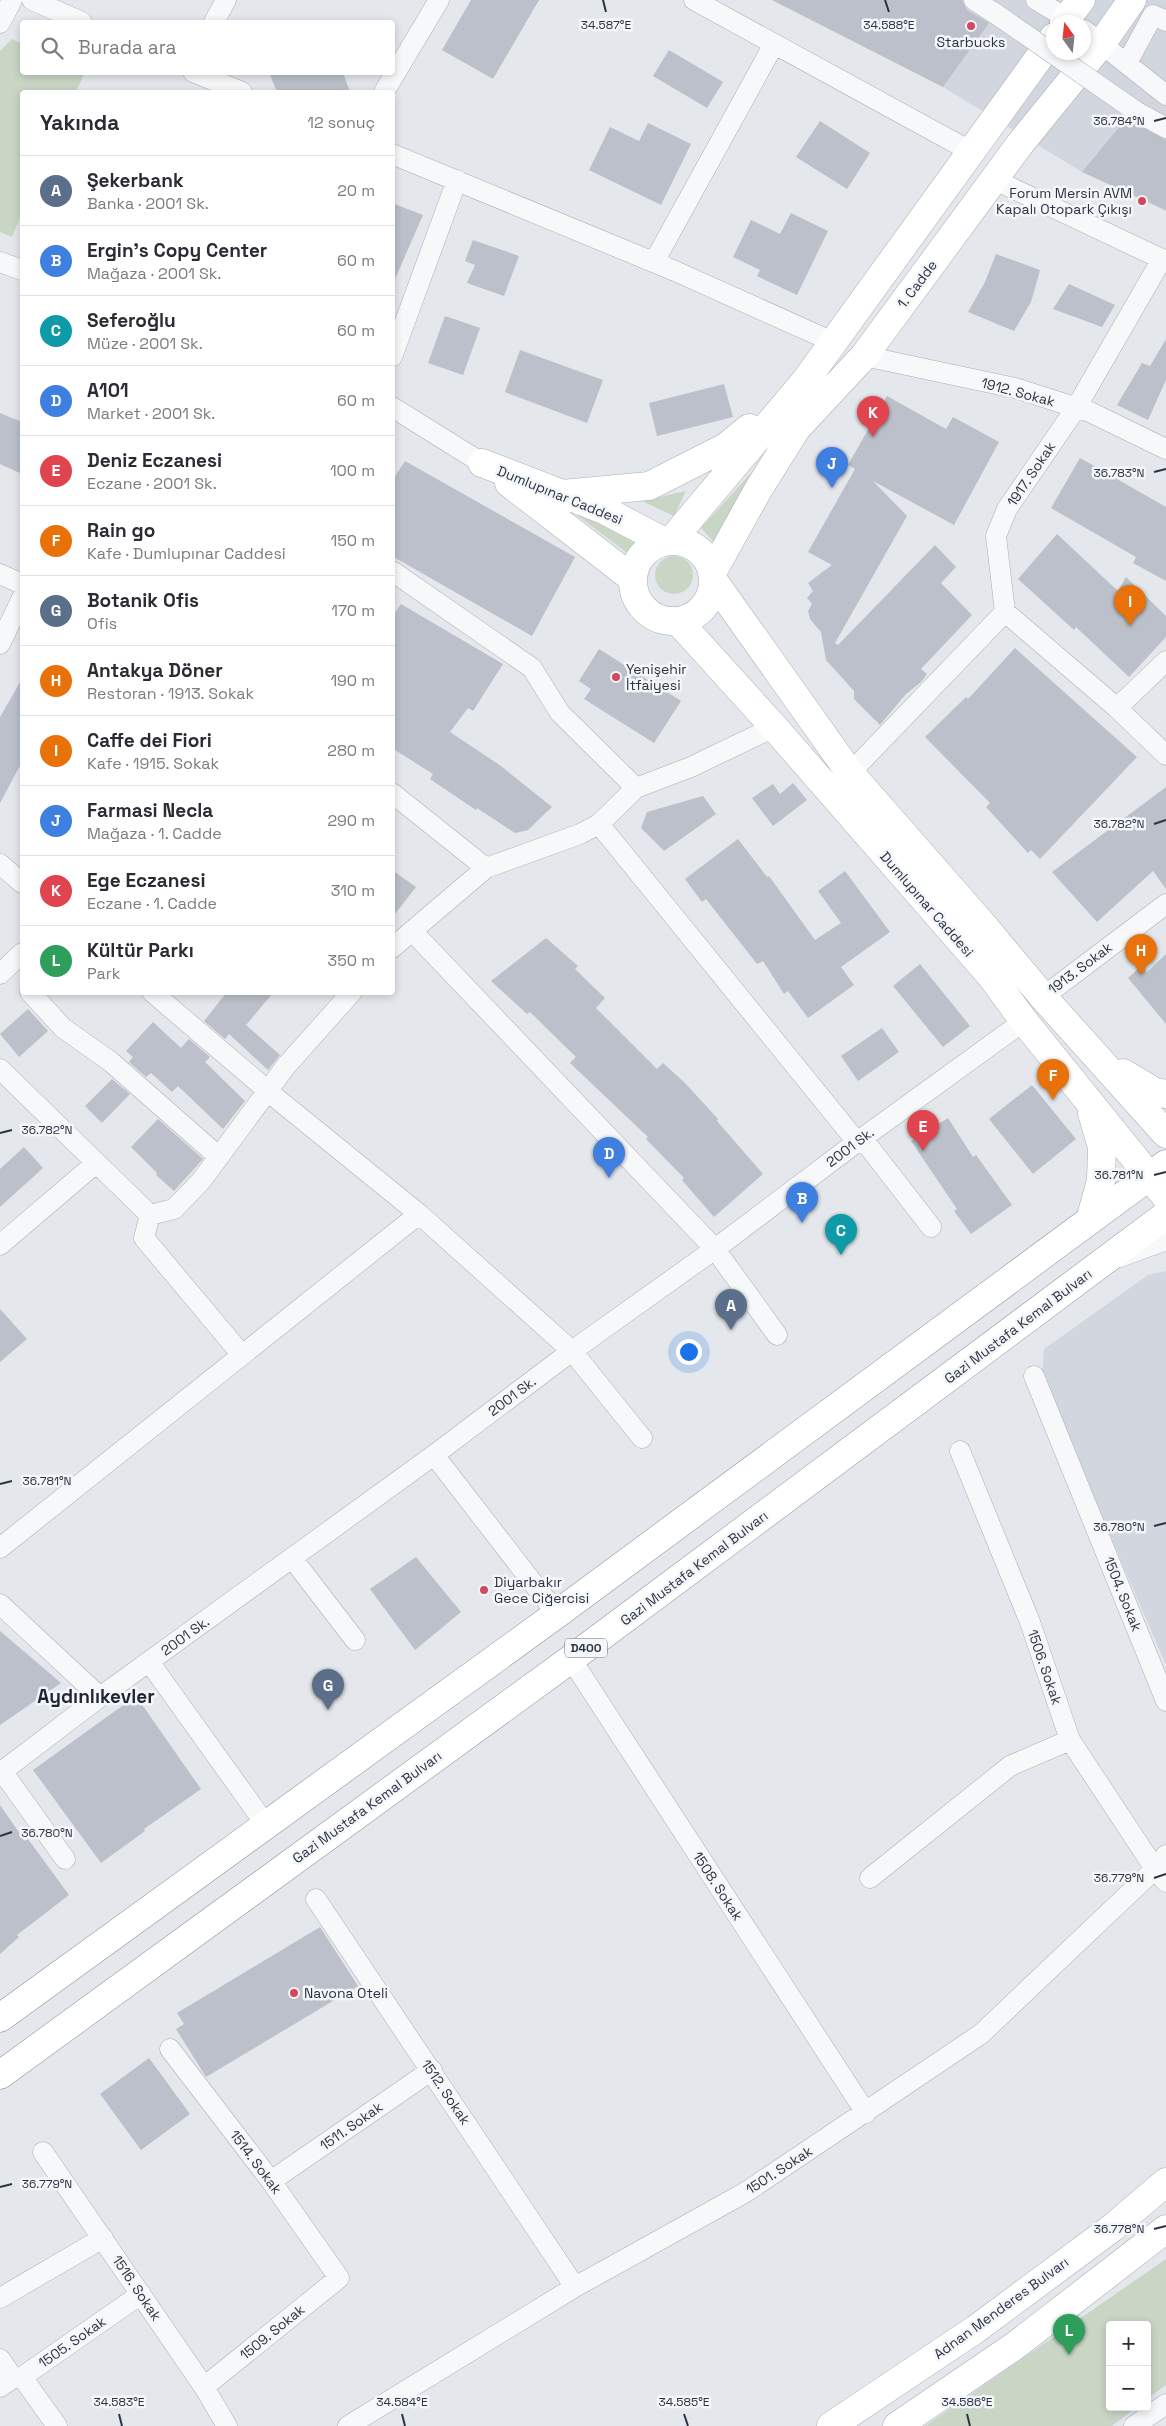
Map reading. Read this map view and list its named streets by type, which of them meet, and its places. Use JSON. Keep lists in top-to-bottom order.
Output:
{
  "streets": {
    "main road": [
      "1. Cadde",
      "Dumlupınar Caddesi",
      "Gazi Mustafa Kemal Bulvarı",
      "D400",
      "Adnan Menderes Bulvarı"
    ],
    "street": [
      "1912. Sokak",
      "1917. Sokak",
      "1913. Sokak",
      "2001 Sk.",
      "1504. Sokak",
      "1506. Sokak",
      "1508. Sokak",
      "1512. Sokak",
      "1511. Sokak",
      "1514. Sokak",
      "1501. Sokak",
      "1516. Sokak",
      "1509. Sokak",
      "1505. Sokak"
    ]
  },
  "crossings": [
    ["1. Cadde", "1912. Sokak"],
    ["1. Cadde", "Dumlupınar Caddesi"],
    ["1912. Sokak", "1917. Sokak"],
    ["Dumlupınar Caddesi", "1913. Sokak"],
    ["Dumlupınar Caddesi", "2001 Sk."],
    ["Gazi Mustafa Kemal Bulvarı", "1508. Sokak"],
    ["1506. Sokak", "1501. Sokak"],
    ["1508. Sokak", "1501. Sokak"],
    ["1512. Sokak", "1511. Sokak"],
    ["1512. Sokak", "1501. Sokak"],
    ["1511. Sokak", "1514. Sokak"],
    ["1514. Sokak", "1509. Sokak"],
    ["1516. Sokak", "1509. Sokak"],
    ["1516. Sokak", "1505. Sokak"]
  ],
  "districts": ["Aydınlıkevler"],
  "places": [
    "Starbucks",
    "Forum Mersin AVM Kapalı Otopark Çıkışı",
    "Yenişehir İtfaiyesi",
    "Diyarbakır Gece Ciğercisi",
    "Navona Oteli"
  ],
  "north": "top",
  "page": {
    "search": "Burada ara",
    "heading": ["Yakında", "12 sonuç"],
    "list": [
      {
        "mark": "A",
        "name": "Şekerbank",
        "note": "Banka · 2001 Sk.",
        "value": "20 m"
      },
      {
        "mark": "B",
        "name": "Ergin's Copy Center",
        "note": "Mağaza · 2001 Sk.",
        "value": "60 m"
      },
      {
        "mark": "C",
        "name": "Seferoğlu",
        "note": "Müze · 2001 Sk.",
        "value": "60 m"
      },
      {
        "mark": "D",
        "name": "A101",
        "note": "Market · 2001 Sk.",
        "value": "60 m"
      },
      {
        "mark": "E",
        "name": "Deniz Eczanesi",
        "note": "Eczane · 2001 Sk.",
        "value": "100 m"
      },
      {
        "mark": "F",
        "name": "Rain go",
        "note": "Kafe · Dumlupınar Caddesi",
        "value": "150 m"
      },
      {
        "mark": "G",
        "name": "Botanik Ofis",
        "note": "Ofis",
        "value": "170 m"
      },
      {
        "mark": "H",
        "name": "Antakya Döner",
        "note": "Restoran · 1913. Sokak",
        "value": "190 m"
      },
      {
        "mark": "I",
        "name": "Caffe dei Fiori",
        "note": "Kafe · 1915. Sokak",
        "value": "280 m"
      },
      {
        "mark": "J",
        "name": "Farmasi Necla",
        "note": "Mağaza · 1. Cadde",
        "value": "290 m"
      },
      {
        "mark": "K",
        "name": "Ege Eczanesi",
        "note": "Eczane · 1. Cadde",
        "value": "310 m"
      },
      {
        "mark": "L",
        "name": "Kültür Parkı",
        "note": "Park",
        "value": "350 m"
      }
    ],
    "pins": [
      "K",
      "J",
      "I",
      "H",
      "F",
      "E",
      "D",
      "B",
      "C",
      "A",
      "G",
      "L"
    ],
    "map_buttons": ["+", "−"]
  },
  "coordinates": [
    "34.587°E",
    "34.588°E",
    "36.784°N",
    "36.783°N",
    "36.782°N",
    "36.781°N",
    "36.780°N",
    "36.779°N",
    "36.778°N",
    "34.583°E",
    "34.584°E",
    "34.585°E",
    "34.586°E"
  ]
}
